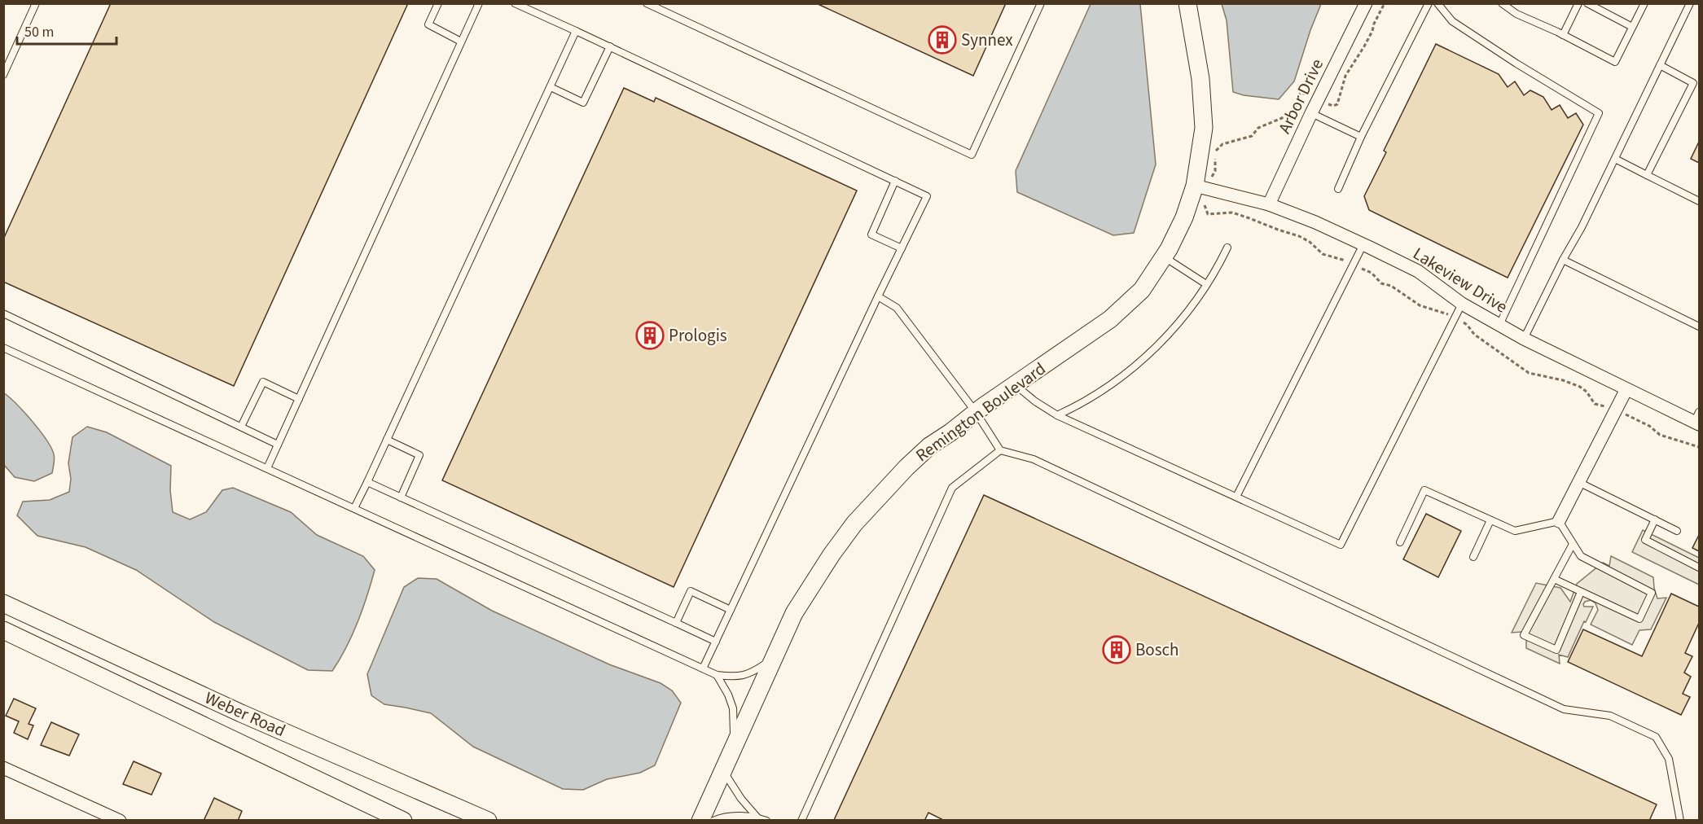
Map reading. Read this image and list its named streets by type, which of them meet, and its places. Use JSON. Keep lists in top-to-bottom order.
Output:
{
  "streets": {
    "street": [
      "Arbor Drive",
      "Lakeview Drive",
      "Remington Boulevard",
      "Weber Road"
    ]
  },
  "crossings": [
    ["Arbor Drive", "Lakeview Drive"],
    ["Lakeview Drive", "Remington Boulevard"]
  ],
  "places": {
    "building": ["Synnex", "Prologis", "Bosch"]
  },
  "scale_bar": "50 m"
}
